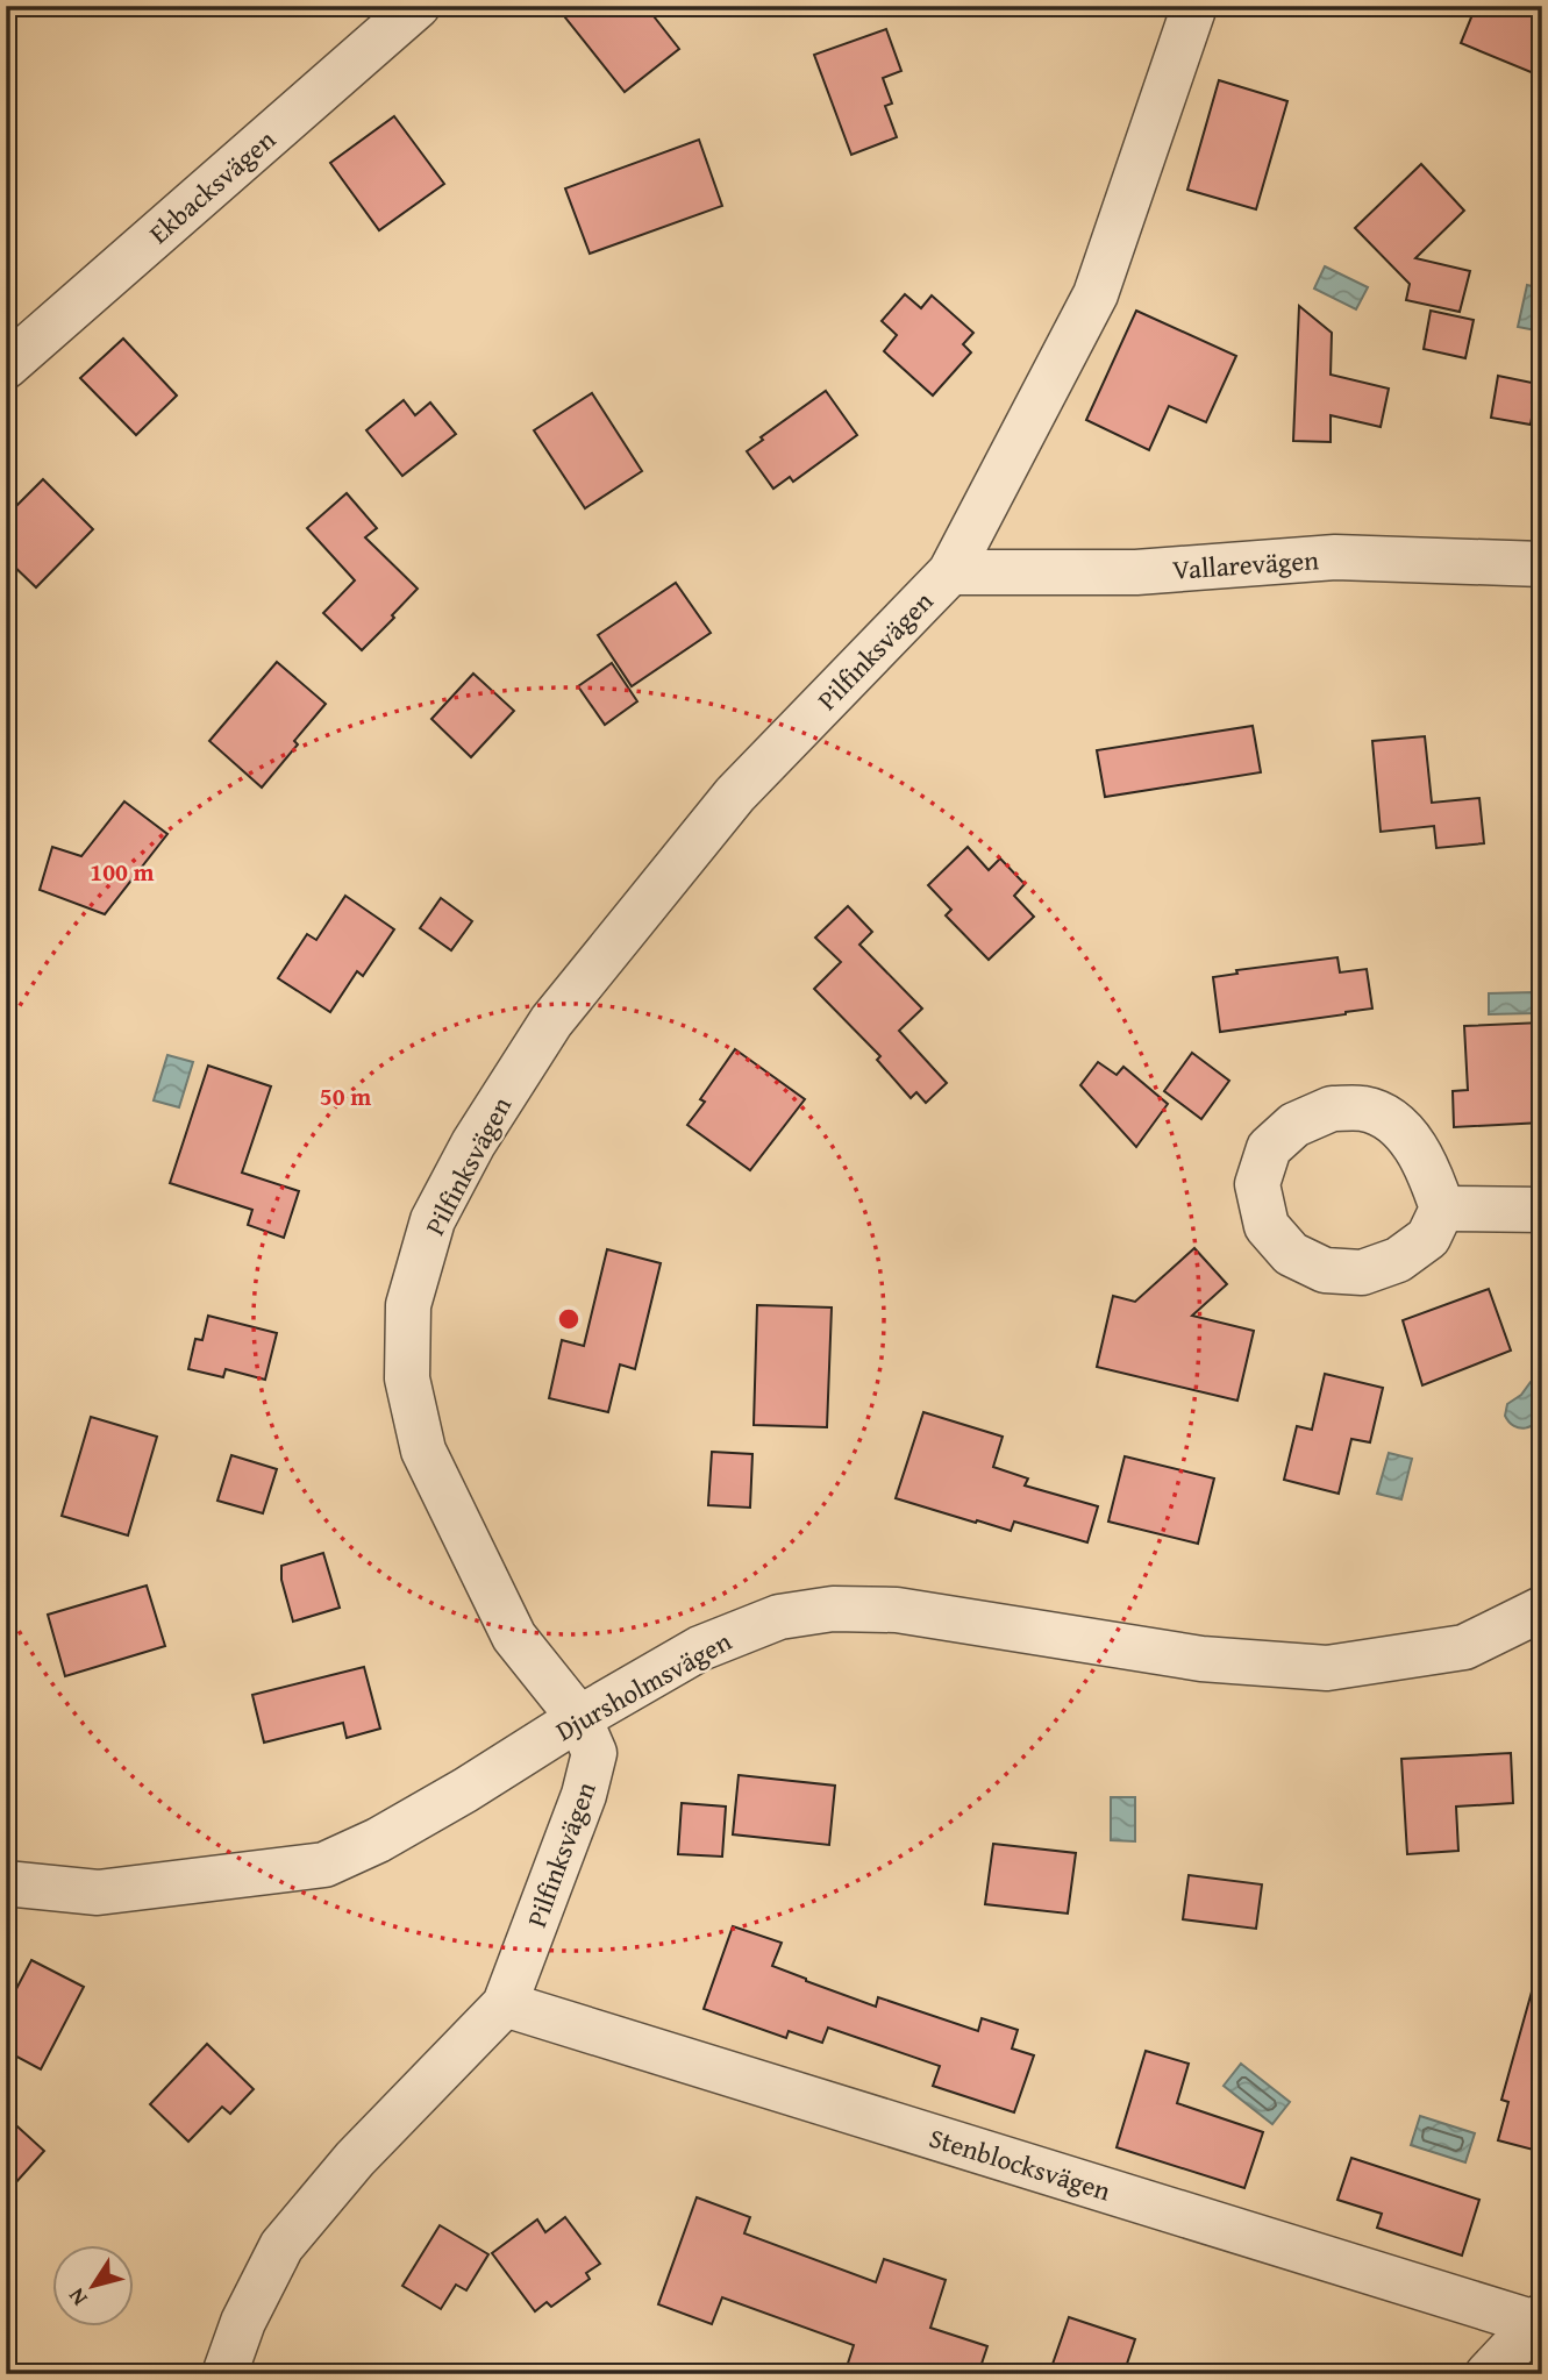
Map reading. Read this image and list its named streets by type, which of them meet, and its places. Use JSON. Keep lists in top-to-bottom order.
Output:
{
  "streets": {
    "street": [
      "Ekbacksvägen",
      "Vallarevägen",
      "Pilfinksvägen",
      "Djursholmsvägen",
      "Stenblocksvägen"
    ]
  },
  "crossings": [
    ["Vallarevägen", "Pilfinksvägen"],
    ["Pilfinksvägen", "Djursholmsvägen"],
    ["Pilfinksvägen", "Stenblocksvägen"]
  ],
  "north": "bottom left",
  "rings": ["100 m", "50 m"]
}
